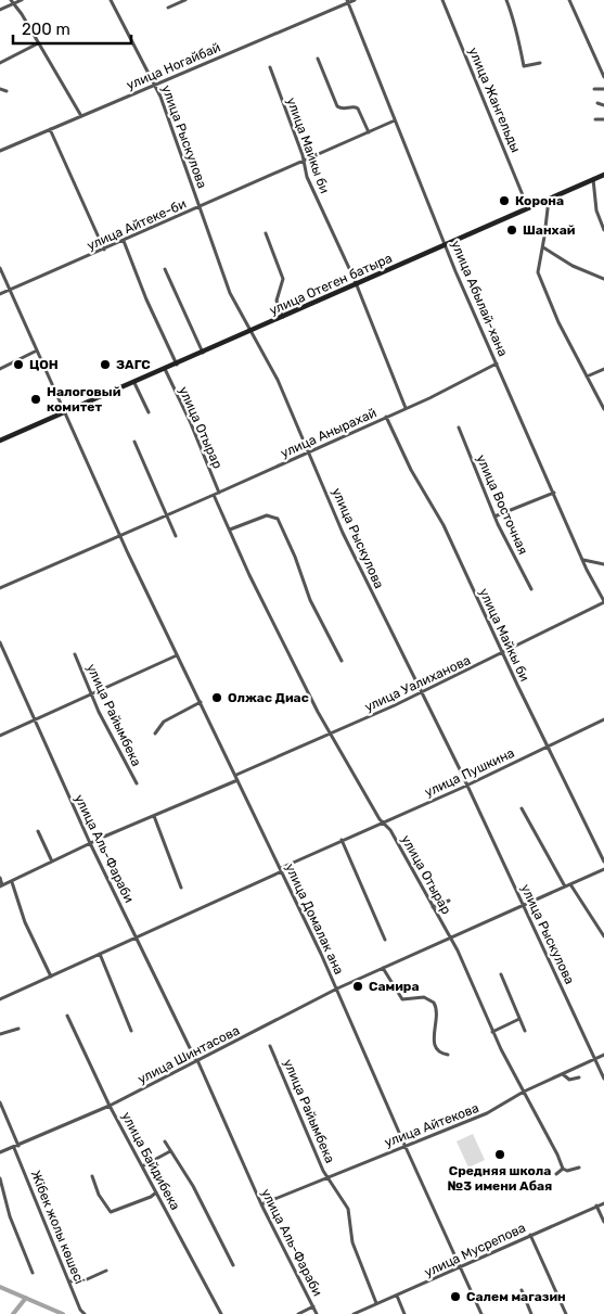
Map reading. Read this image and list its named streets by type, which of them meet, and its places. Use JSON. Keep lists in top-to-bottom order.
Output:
{
  "streets": {
    "main road": ["улица Отеген батыра"],
    "street": [
      "улица Ногайбай",
      "улица Жангельды",
      "улица Рыскулова",
      "улица Майкы би",
      "улица Айтеке-би",
      "улица Абылай-хана",
      "улица Отырар",
      "улица Анырахай",
      "улица Восточная",
      "улица Уалиханова",
      "улица Райымбека",
      "улица Пушкина",
      "улица Аль-Фараби",
      "улица Домалак ана",
      "улица Шинтасова",
      "улица Айтекова",
      "улица Байдибека",
      "Жібек жолы көшесі",
      "улица Мусрепова"
    ]
  },
  "crossings": [
    ["улица Ногайбай", "улица Рыскулова"],
    ["улица Ногайбай", "улица Абылай-хана"],
    ["улица Жангельды", "улица Отеген батыра"],
    ["улица Рыскулова", "улица Айтеке-би"],
    ["улица Рыскулова", "улица Отеген батыра"],
    ["улица Рыскулова", "улица Анырахай"],
    ["улица Рыскулова", "улица Уалиханова"],
    ["улица Рыскулова", "улица Пушкина"],
    ["улица Рыскулова", "улица Шинтасова"],
    ["улица Рыскулова", "улица Айтекова"],
    ["улица Майкы би", "улица Айтеке-би"],
    ["улица Майкы би", "улица Отеген батыра"],
    ["улица Майкы би", "улица Анырахай"],
    ["улица Майкы би", "улица Уалиханова"],
    ["улица Майкы би", "улица Пушкина"],
    ["улица Айтеке-би", "улица Абылай-хана"],
    ["улица Айтеке-би", "улица Домалак ана"],
    ["улица Отеген батыра", "улица Абылай-хана"],
    ["улица Отеген батыра", "улица Отырар"],
    ["улица Отеген батыра", "улица Домалак ана"],
    ["улица Абылай-хана", "улица Анырахай"],
    ["улица Абылай-хана", "улица Уалиханова"],
    ["улица Отырар", "улица Анырахай"],
    ["улица Отырар", "улица Уалиханова"],
    ["улица Отырар", "улица Пушкина"],
    ["улица Отырар", "улица Шинтасова"],
    ["улица Отырар", "улица Айтекова"],
    ["улица Анырахай", "улица Домалак ана"],
    ["улица Уалиханова", "улица Домалак ана"],
    ["улица Райымбека", "улица Айтекова"],
    ["улица Райымбека", "улица Мусрепова"],
    ["улица Пушкина", "улица Аль-Фараби"],
    ["улица Пушкина", "улица Домалак ана"],
    ["улица Аль-Фараби", "улица Шинтасова"],
    ["улица Аль-Фараби", "улица Айтекова"],
    ["улица Домалак ана", "улица Шинтасова"],
    ["улица Домалак ана", "улица Айтекова"],
    ["улица Домалак ана", "улица Мусрепова"],
    ["улица Шинтасова", "улица Байдибека"],
    ["улица Шинтасова", "Жібек жолы көшесі"]
  ],
  "places": [
    "Корона",
    "Шанхай",
    "ЦОН",
    "ЗАГС",
    "Налоговый комитет",
    "Олжас Диас",
    "Самира",
    "Средняя школа №3 имени Абая",
    "Салем магазин"
  ],
  "scale_bar": "200 m"
}
